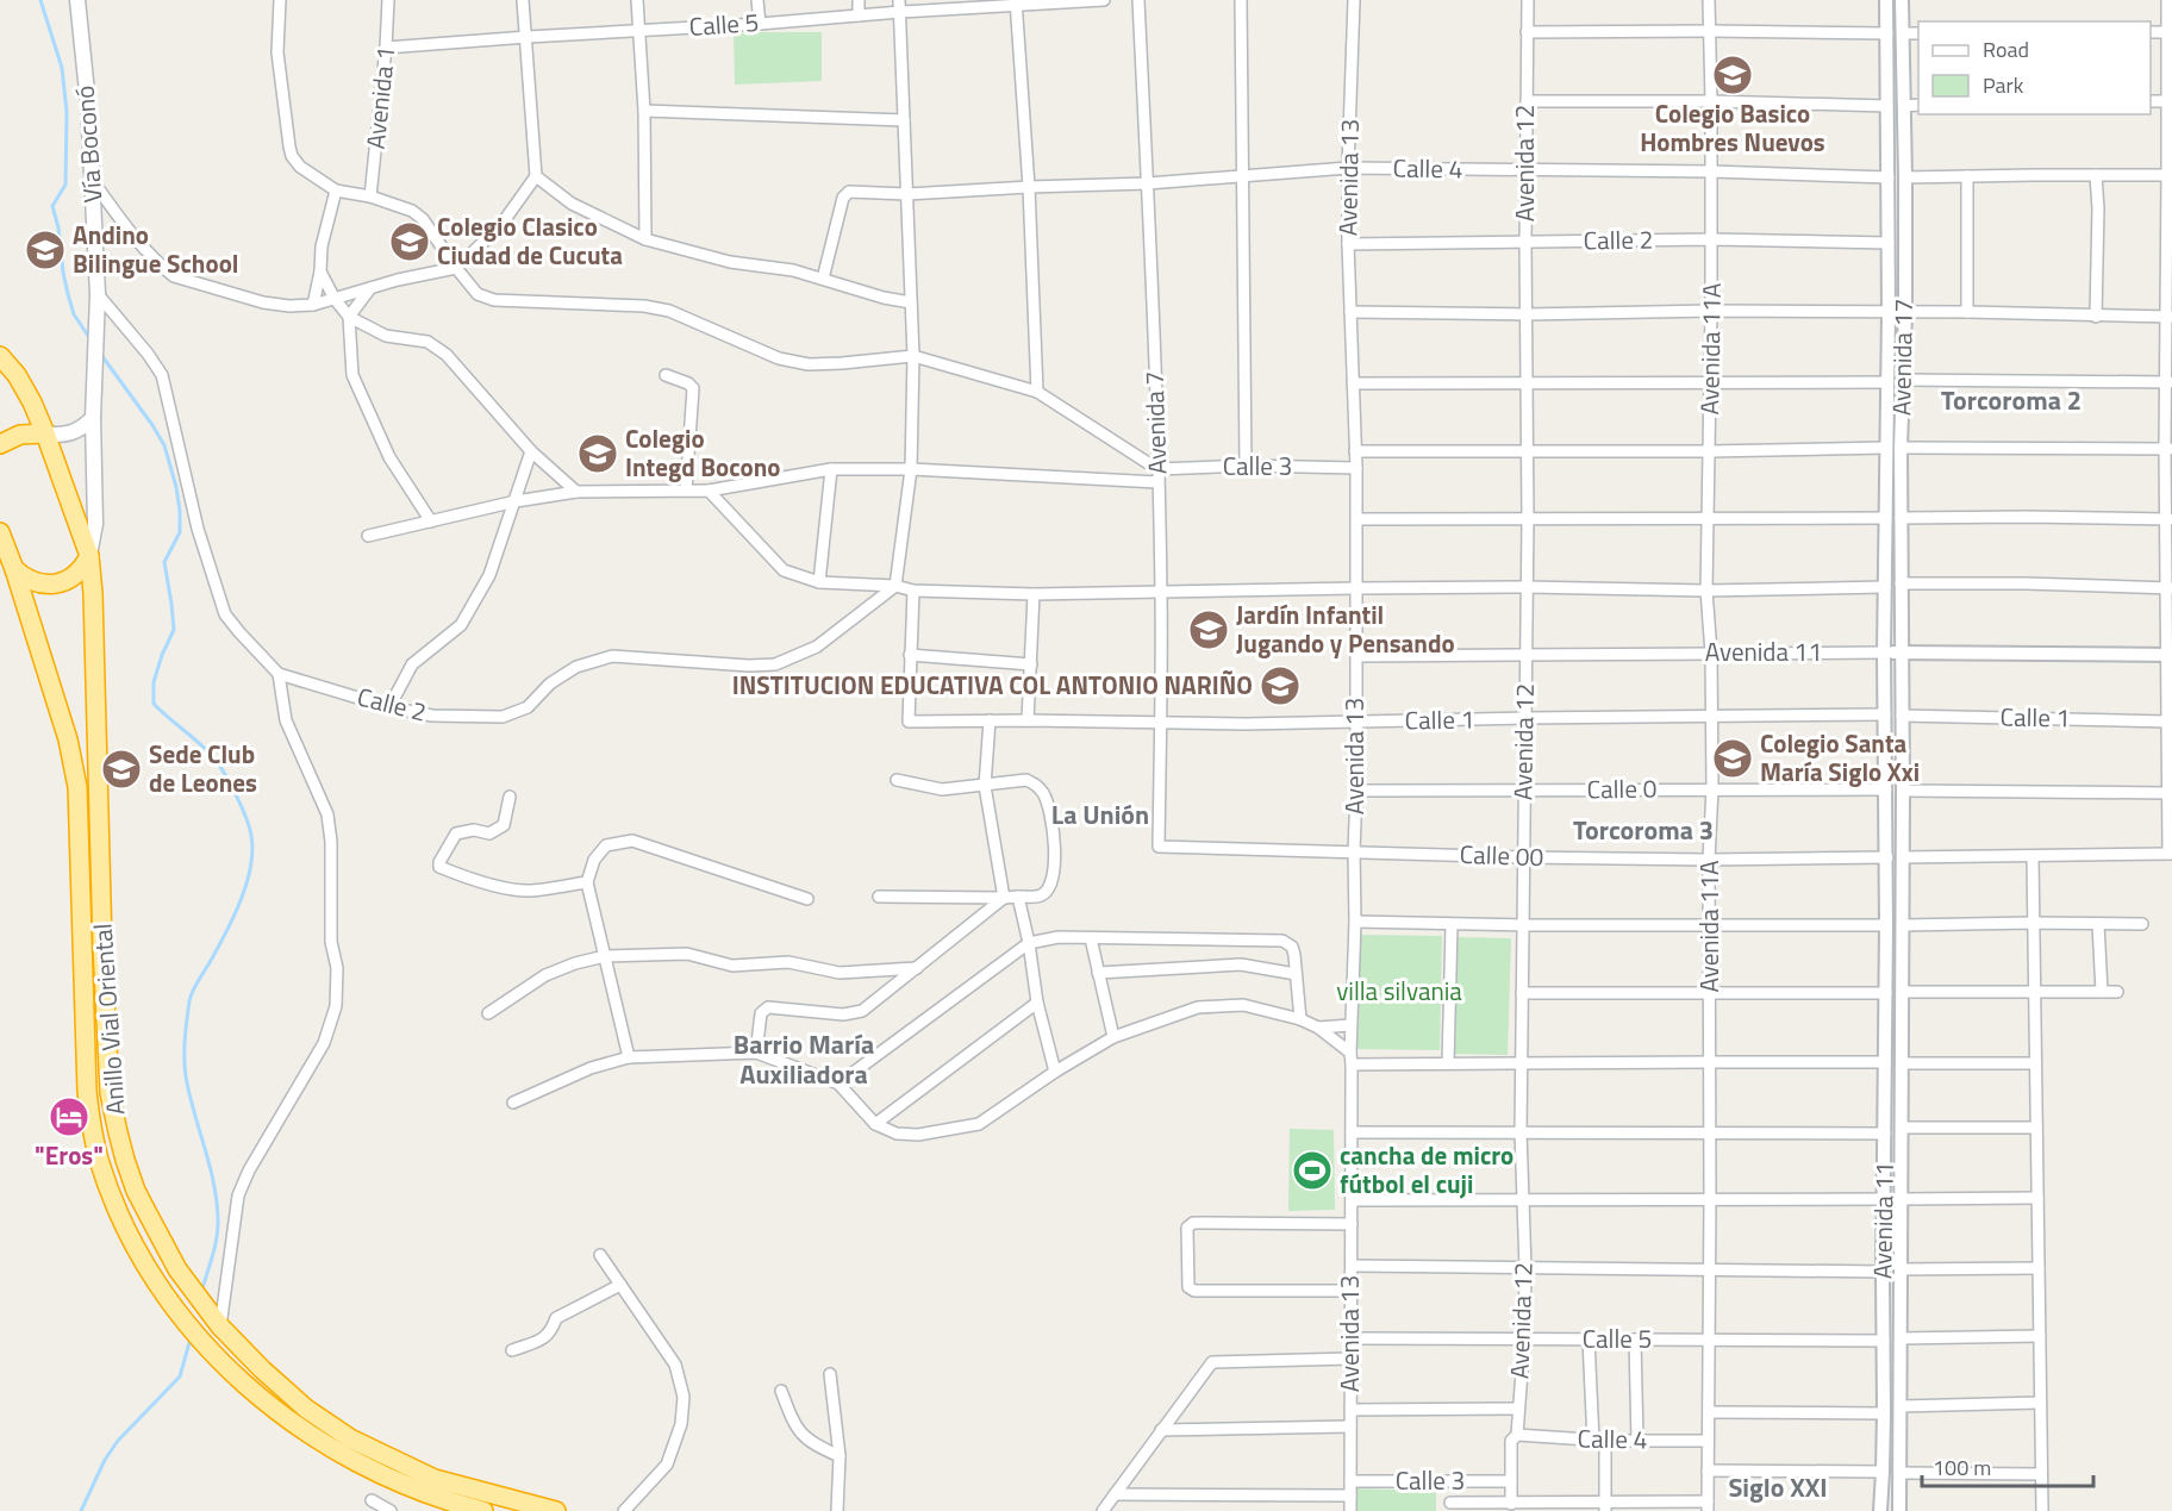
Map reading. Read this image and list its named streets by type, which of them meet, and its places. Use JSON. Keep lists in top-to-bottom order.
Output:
{
  "streets": {
    "highway": ["Anillo Vial Oriental"],
    "main road": ["Vía Boconó"],
    "street": [
      "Calle 5",
      "Avenida 1",
      "Avenida 12",
      "Calle 4",
      "Avenida 13",
      "Calle 2",
      "Avenida 11A",
      "Avenida 17",
      "Avenida 7",
      "Calle 3",
      "Avenida 11",
      "Calle 1",
      "Calle 0",
      "Calle 00"
    ]
  },
  "crossings": [
    ["Calle 5", "Avenida 1"],
    ["Calle 5", "Avenida 12"],
    ["Calle 5", "Avenida 13"],
    ["Calle 5", "Avenida 11A"],
    ["Calle 5", "Avenida 11"],
    ["Vía Boconó", "Calle 2"],
    ["Vía Boconó", "Anillo Vial Oriental"],
    ["Avenida 12", "Calle 4"],
    ["Avenida 12", "Calle 2"],
    ["Avenida 12", "Calle 3"],
    ["Avenida 12", "Avenida 11"],
    ["Avenida 12", "Calle 1"],
    ["Avenida 12", "Calle 0"],
    ["Avenida 12", "Calle 00"],
    ["Calle 4", "Avenida 13"],
    ["Calle 4", "Avenida 11A"],
    ["Calle 4", "Avenida 17"],
    ["Calle 4", "Avenida 7"],
    ["Avenida 13", "Calle 2"],
    ["Avenida 13", "Calle 3"],
    ["Avenida 13", "Avenida 11"],
    ["Avenida 13", "Calle 1"],
    ["Avenida 13", "Calle 0"],
    ["Avenida 13", "Calle 00"],
    ["Calle 2", "Avenida 11A"],
    ["Calle 2", "Avenida 17"],
    ["Avenida 11A", "Calle 3"],
    ["Avenida 11A", "Avenida 11"],
    ["Avenida 11A", "Calle 1"],
    ["Avenida 11A", "Calle 0"],
    ["Avenida 11A", "Calle 00"],
    ["Avenida 17", "Avenida 11"],
    ["Avenida 17", "Calle 1"],
    ["Avenida 7", "Calle 3"],
    ["Avenida 7", "Calle 1"],
    ["Avenida 7", "Calle 00"],
    ["Avenida 11", "Calle 1"],
    ["Avenida 11", "Calle 0"],
    ["Avenida 11", "Calle 00"]
  ],
  "districts": [
    "Torcoroma 2",
    "La Unión",
    "Torcoroma 3",
    "Barrio María Auxiliadora",
    "Siglo XXI"
  ],
  "parks": ["villa silvania"],
  "places": {
    "school or university": [
      "Colegio Basico Hombres Nuevos",
      "Colegio Clasico Ciudad de Cucuta",
      "Andino Bilingue School",
      "Colegio Integd Bocono",
      "Jardín Infantil Jugando y Pensando",
      "INSTITUCION EDUCATIVA COL ANTONIO NARIÑO",
      "Colegio Santa María Siglo Xxi",
      "Sede Club de Leones"
    ],
    "hotel": ["\"Eros\""],
    "sports": ["cancha de micro fútbol el cuji"]
  },
  "legend": ["Road", "Park"],
  "scale_bar": "100 m"
}
